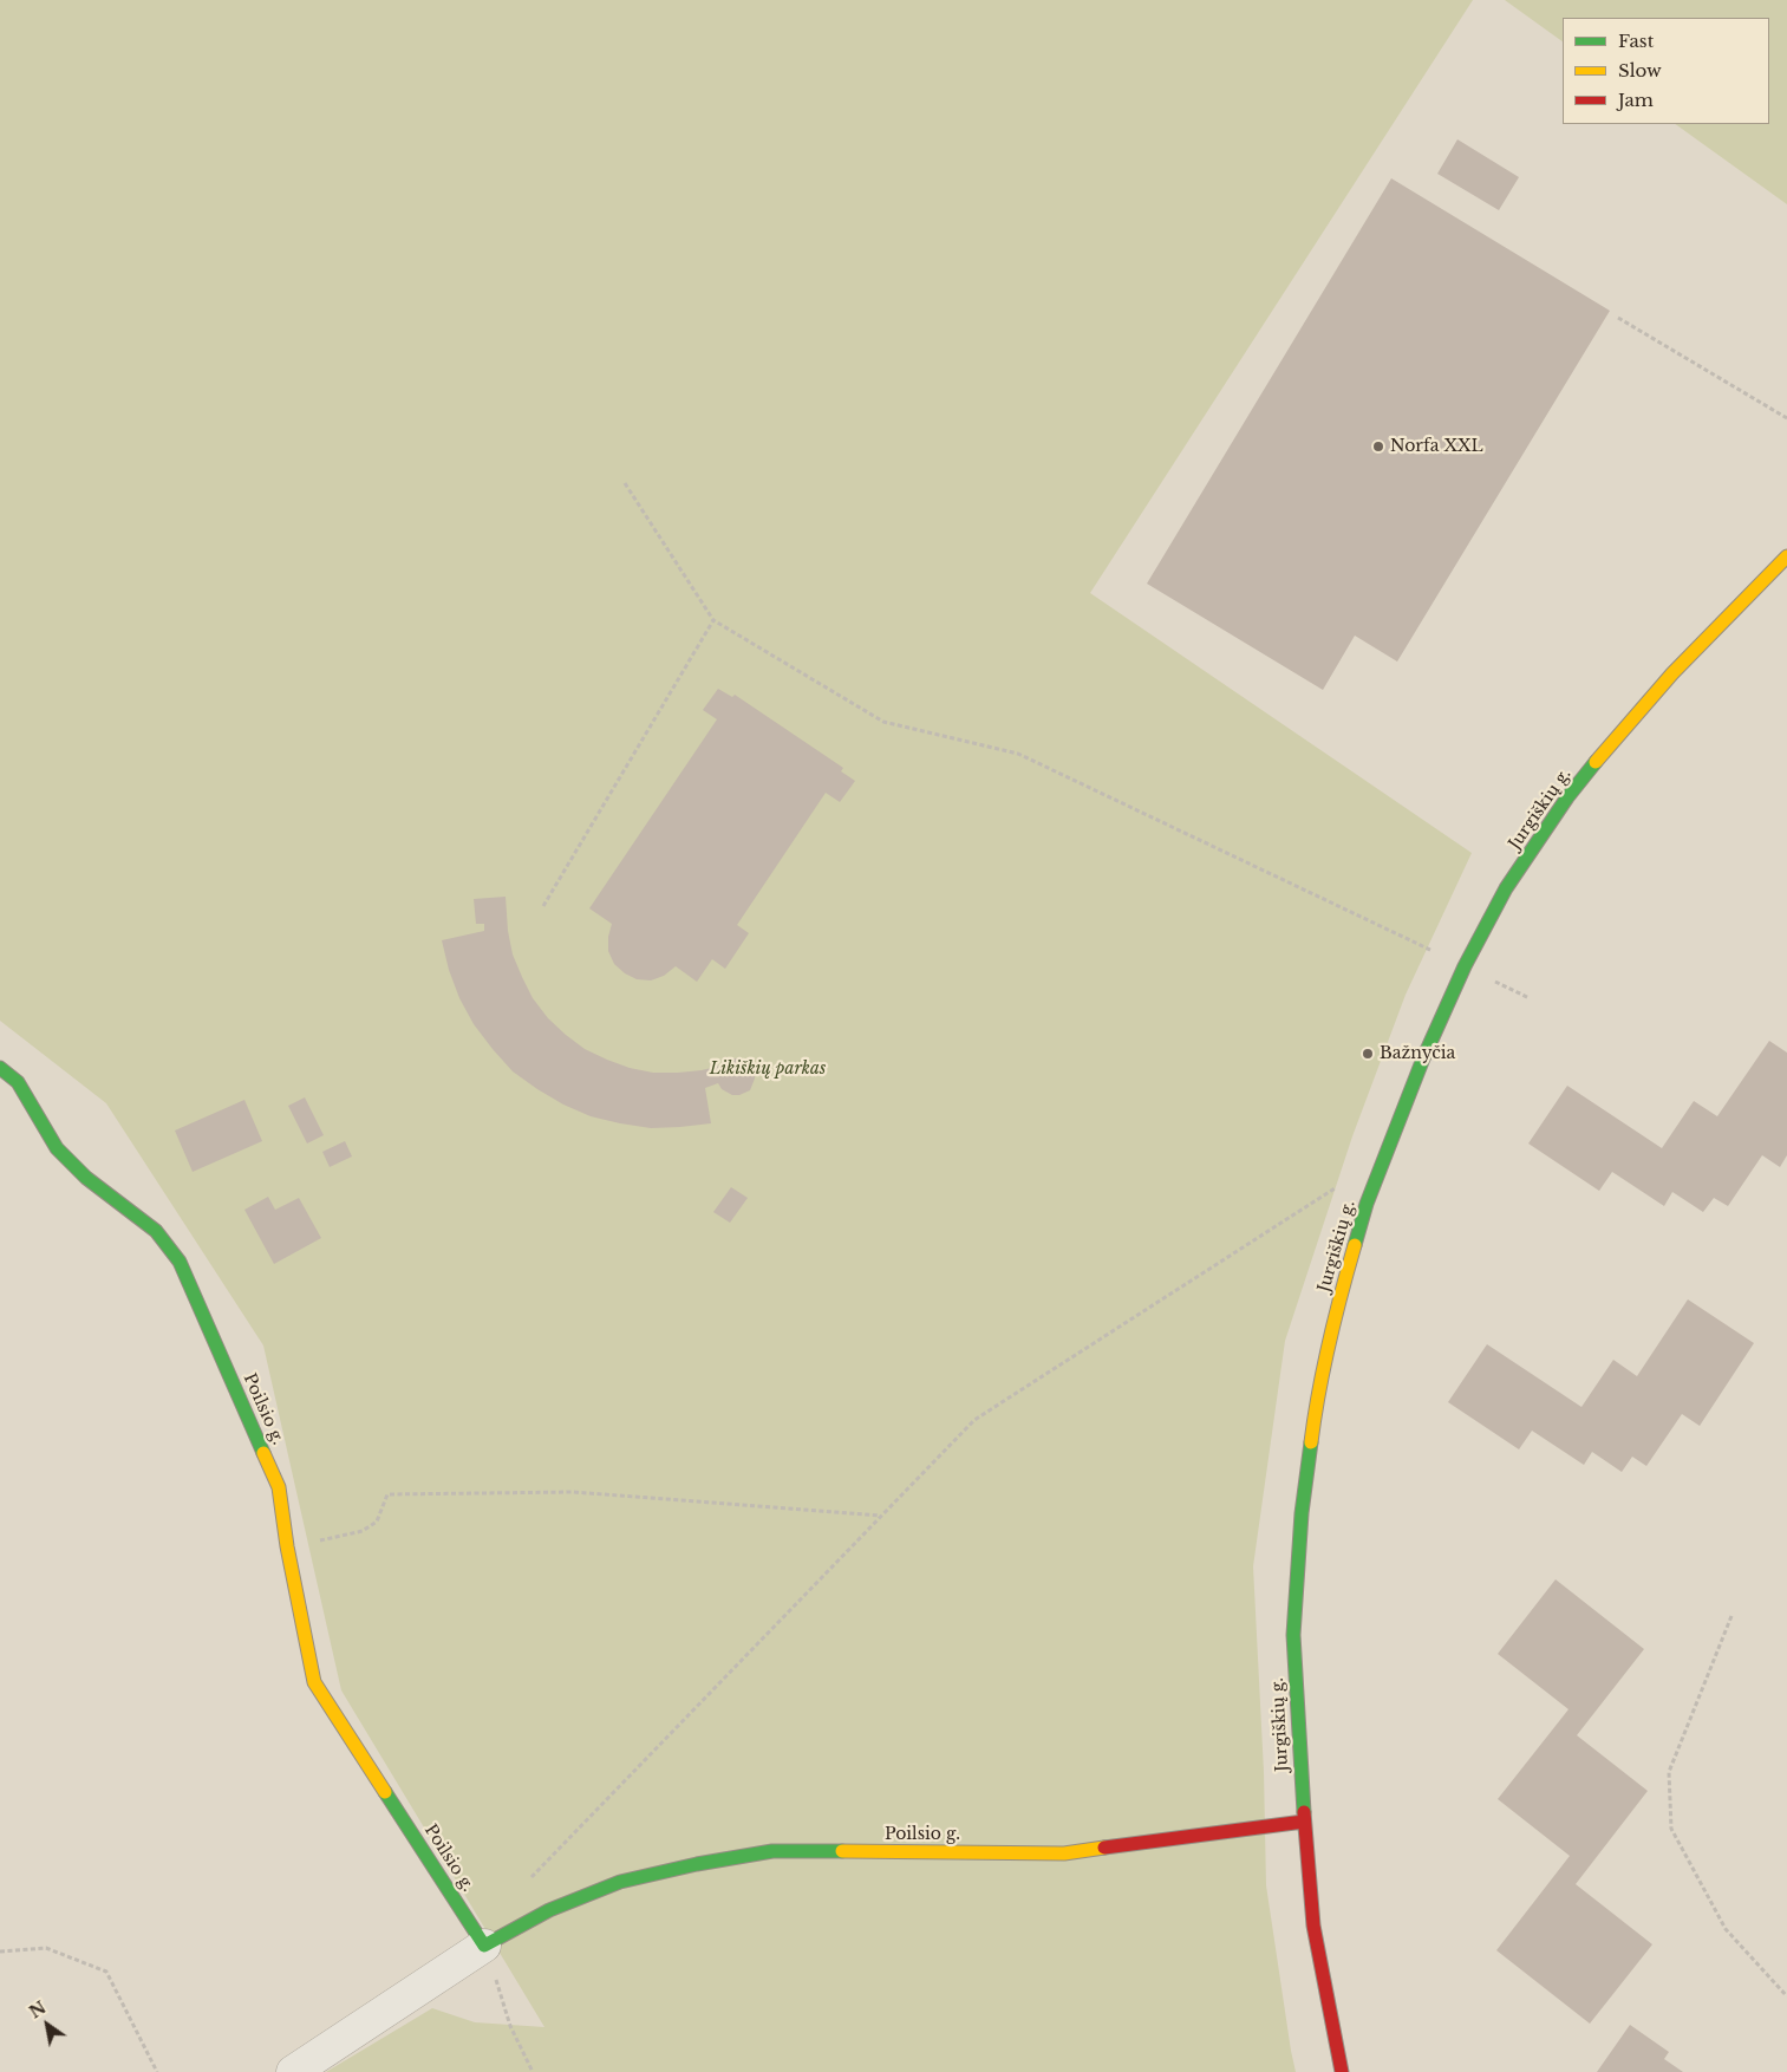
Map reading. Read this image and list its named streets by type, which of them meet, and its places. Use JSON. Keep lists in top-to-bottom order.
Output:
{
  "streets": {
    "street": ["Jurgiškių g.", "Poilsio g."]
  },
  "crossings": [
    ["Jurgiškių g.", "Poilsio g."]
  ],
  "parks": ["Likiškių parkas"],
  "places": ["Norfa XXL", "Bažnyčia"],
  "legend": ["Fast", "Slow", "Jam"],
  "north": "top left"
}
